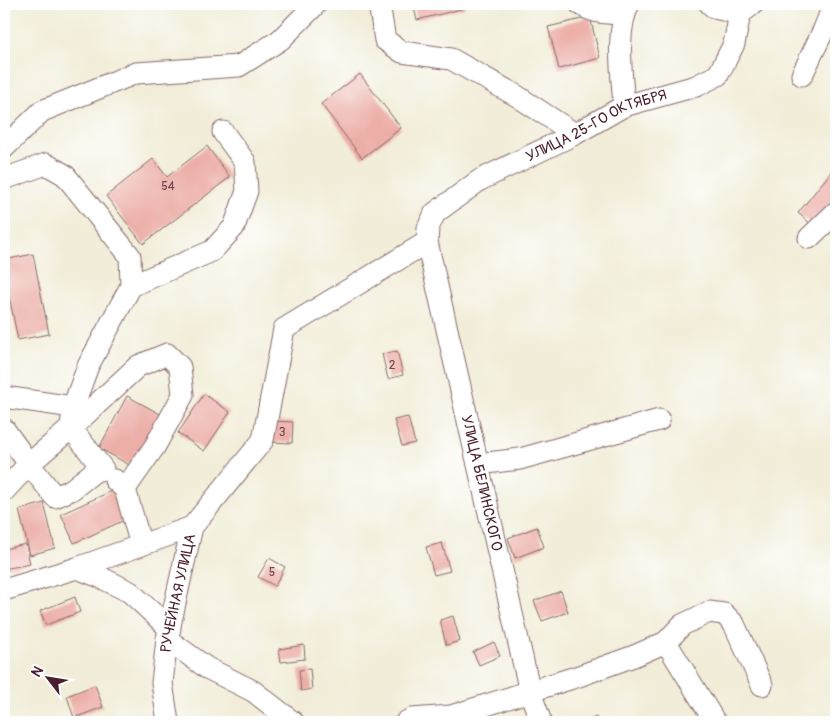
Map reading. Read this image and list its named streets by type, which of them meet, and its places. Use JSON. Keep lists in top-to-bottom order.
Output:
{
  "streets": {
    "street": ["УЛИЦА 25-ГО ОКТЯБРЯ", "УЛИЦА БЕЛИНСКОГО", "РУЧЕЙНАЯ УЛИЦА"]
  },
  "crossings": [
    ["УЛИЦА 25-ГО ОКТЯБРЯ", "УЛИЦА БЕЛИНСКОГО"],
    ["УЛИЦА 25-ГО ОКТЯБРЯ", "РУЧЕЙНАЯ УЛИЦА"],
    ["УЛИЦА БЕЛИНСКОГО", "РУЧЕЙНАЯ УЛИЦА"]
  ],
  "house_numbers": [
    "54",
    "2",
    "3",
    "5"
  ],
  "north": "top left"
}
